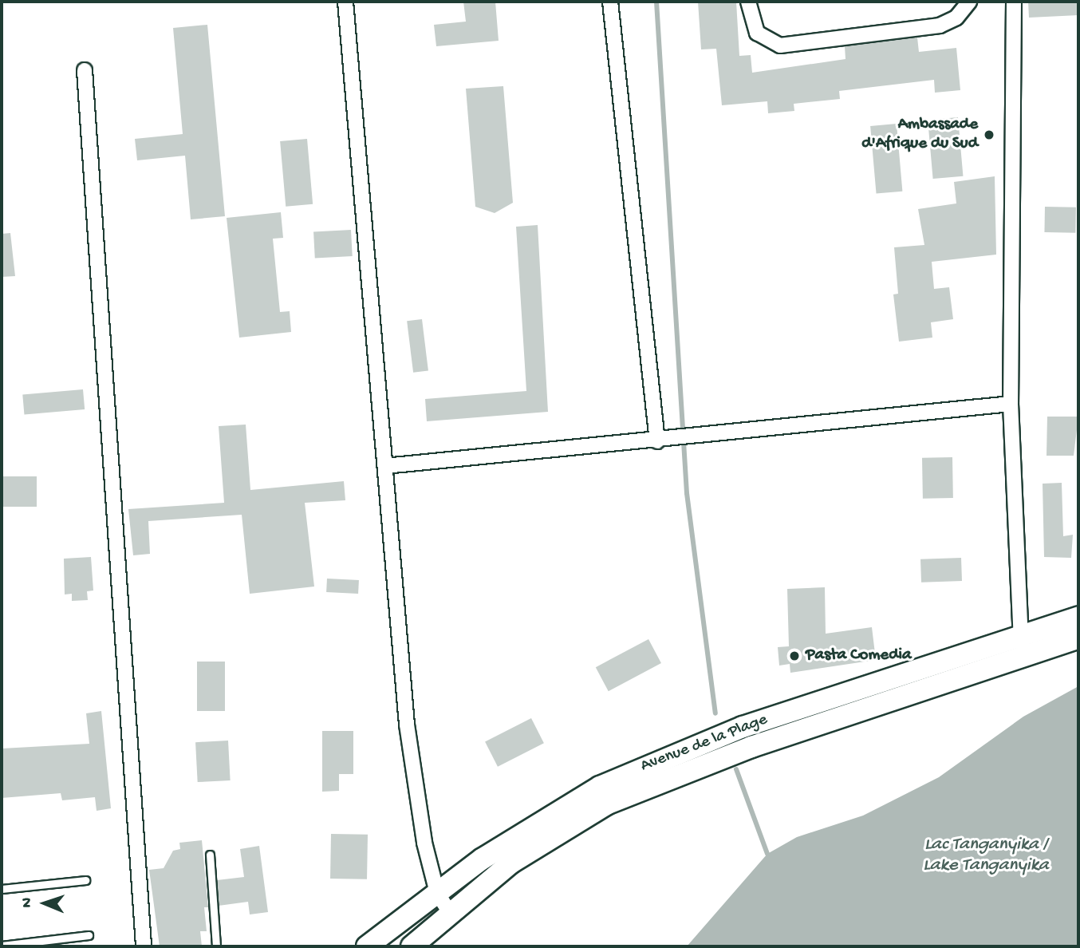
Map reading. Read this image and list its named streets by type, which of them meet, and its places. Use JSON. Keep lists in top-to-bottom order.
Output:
{
  "streets": {
    "main road": ["Avenue de la Plage"]
  },
  "water": ["Lac Tanganyika / Lake Tanganyika"],
  "places": ["Ambassade d'Afrique du Sud", "Pasta Comedia"],
  "north": "left"
}
